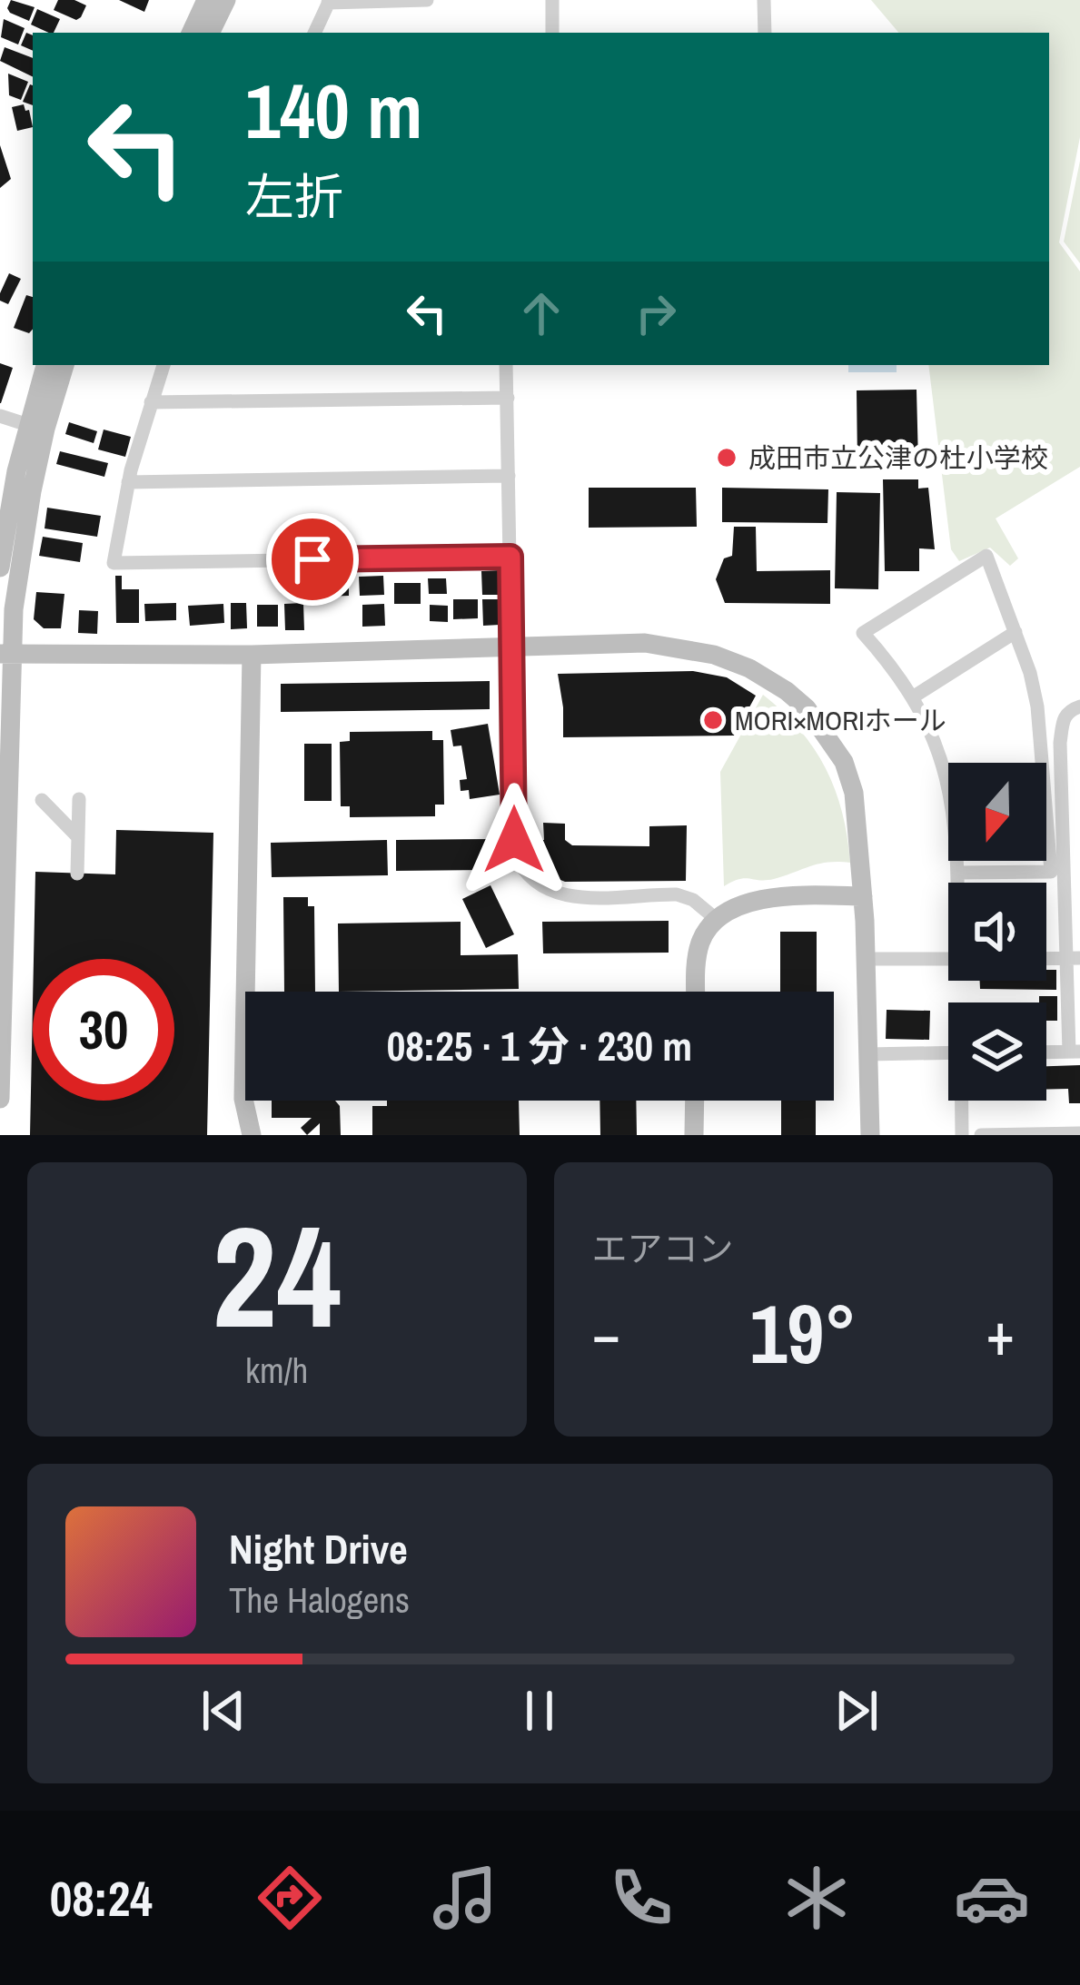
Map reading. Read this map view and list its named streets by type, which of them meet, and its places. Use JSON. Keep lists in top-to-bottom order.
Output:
{
  "places": ["成田市立公津の杜小学校", "MORI×MORIホール"],
  "north": "bottom",
  "page": {
    "turn": ["140 m", "左折"],
    "limit": "30",
    "trip": "08:25 · 1 分 · 230 m",
    "tile": [
      ["24", "km/h"],
      "エアコン"
    ],
    "heat": ["−", "19°", "+"],
    "song": ["Night Drive", "The Halogens"],
    "tabs": "08:24"
  }
}
